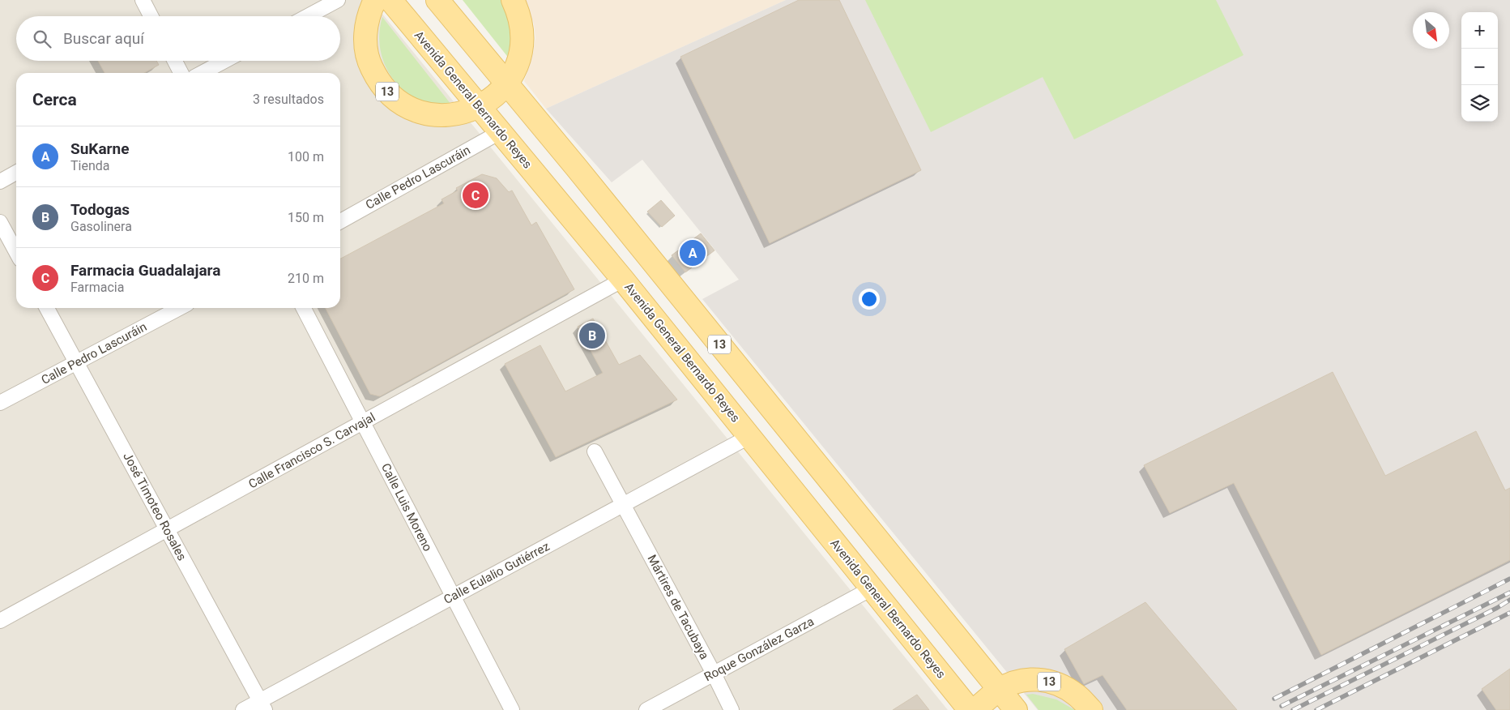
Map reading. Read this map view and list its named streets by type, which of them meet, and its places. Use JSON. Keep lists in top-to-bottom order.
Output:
{
  "streets": {
    "main road": ["13", "Avenida General Bernardo Reyes"],
    "street": [
      "Calle Pedro Lascuráin",
      "Calle Francisco S. Carvajal",
      "José Timoteo Rosales",
      "Calle Luis Moreno",
      "Calle Eulalio Gutiérrez",
      "Mártires de Tacubaya",
      "Roque González Garza"
    ]
  },
  "crossings": [
    ["13", "Avenida General Bernardo Reyes"],
    ["Avenida General Bernardo Reyes", "Calle Pedro Lascuráin"],
    ["Avenida General Bernardo Reyes", "Calle Francisco S. Carvajal"],
    ["Avenida General Bernardo Reyes", "Calle Eulalio Gutiérrez"],
    ["Avenida General Bernardo Reyes", "Roque González Garza"],
    ["Calle Pedro Lascuráin", "José Timoteo Rosales"],
    ["Calle Francisco S. Carvajal", "José Timoteo Rosales"],
    ["Calle Francisco S. Carvajal", "Calle Luis Moreno"],
    ["José Timoteo Rosales", "Calle Eulalio Gutiérrez"],
    ["Calle Luis Moreno", "Calle Eulalio Gutiérrez"],
    ["Calle Eulalio Gutiérrez", "Mártires de Tacubaya"],
    ["Mártires de Tacubaya", "Roque González Garza"]
  ],
  "north": "bottom right",
  "page": {
    "map_buttons": ["+", "−"],
    "search": "Buscar aquí",
    "heading": ["Cerca", "3 resultados"],
    "list": [
      {
        "mark": "A",
        "name": "SuKarne",
        "note": "Tienda",
        "value": "100 m"
      },
      {
        "mark": "B",
        "name": "Todogas",
        "note": "Gasolinera",
        "value": "150 m"
      },
      {
        "mark": "C",
        "name": "Farmacia Guadalajara",
        "note": "Farmacia",
        "value": "210 m"
      }
    ],
    "pins": ["C", "A", "B"]
  }
}
